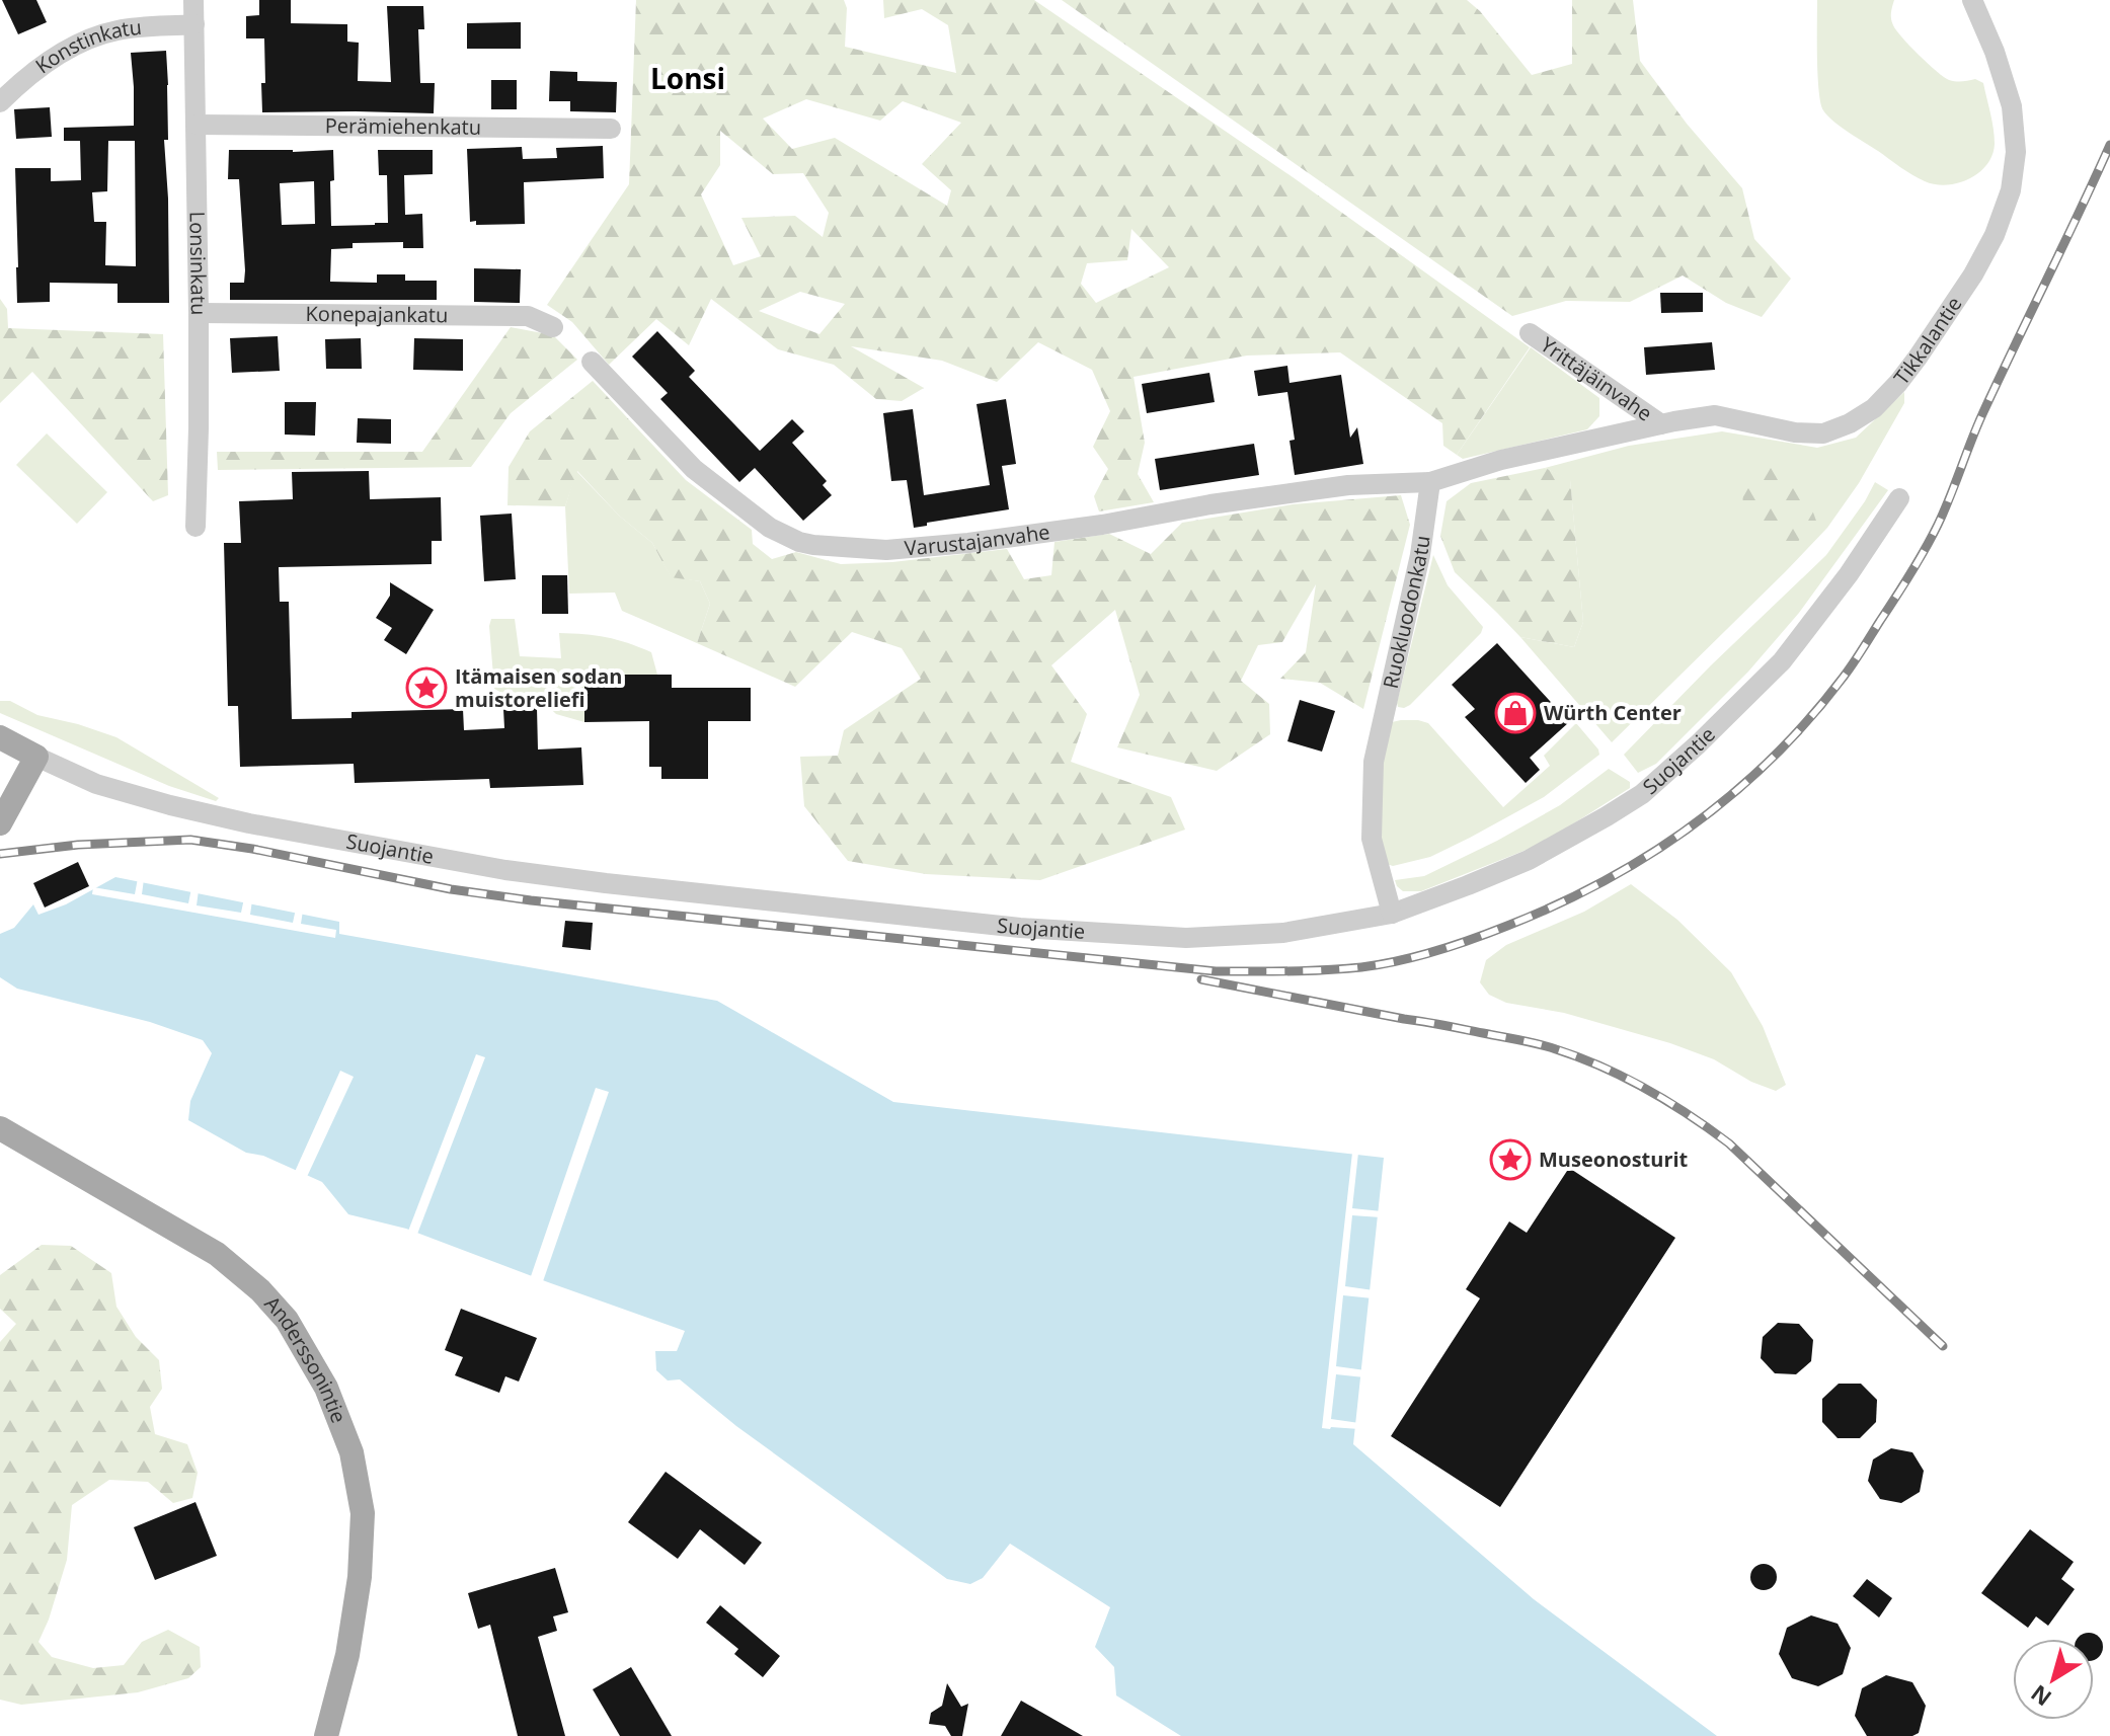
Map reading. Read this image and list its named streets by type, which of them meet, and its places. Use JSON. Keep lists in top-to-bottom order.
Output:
{
  "streets": {
    "main road": ["Anderssonintie"],
    "street": [
      "Konstinkatu",
      "Perämiehenkatu",
      "Lonsinkatu",
      "Konepajankatu",
      "Tikkalantie",
      "Yrittäjäinvahe",
      "Varustajanvahe",
      "Ruokluodonkatu",
      "Suojantie"
    ]
  },
  "crossings": [
    ["Konstinkatu", "Lonsinkatu"],
    ["Perämiehenkatu", "Lonsinkatu"],
    ["Lonsinkatu", "Konepajankatu"],
    ["Tikkalantie", "Yrittäjäinvahe"],
    ["Tikkalantie", "Varustajanvahe"],
    ["Tikkalantie", "Ruokluodonkatu"],
    ["Varustajanvahe", "Ruokluodonkatu"],
    ["Ruokluodonkatu", "Suojantie"]
  ],
  "districts": ["Lonsi"],
  "places": {
    "place": ["Itämaisen sodan muistoreliefi", "Museonosturit"],
    "shop": ["Würth Center"]
  },
  "north": "bottom left"
}
